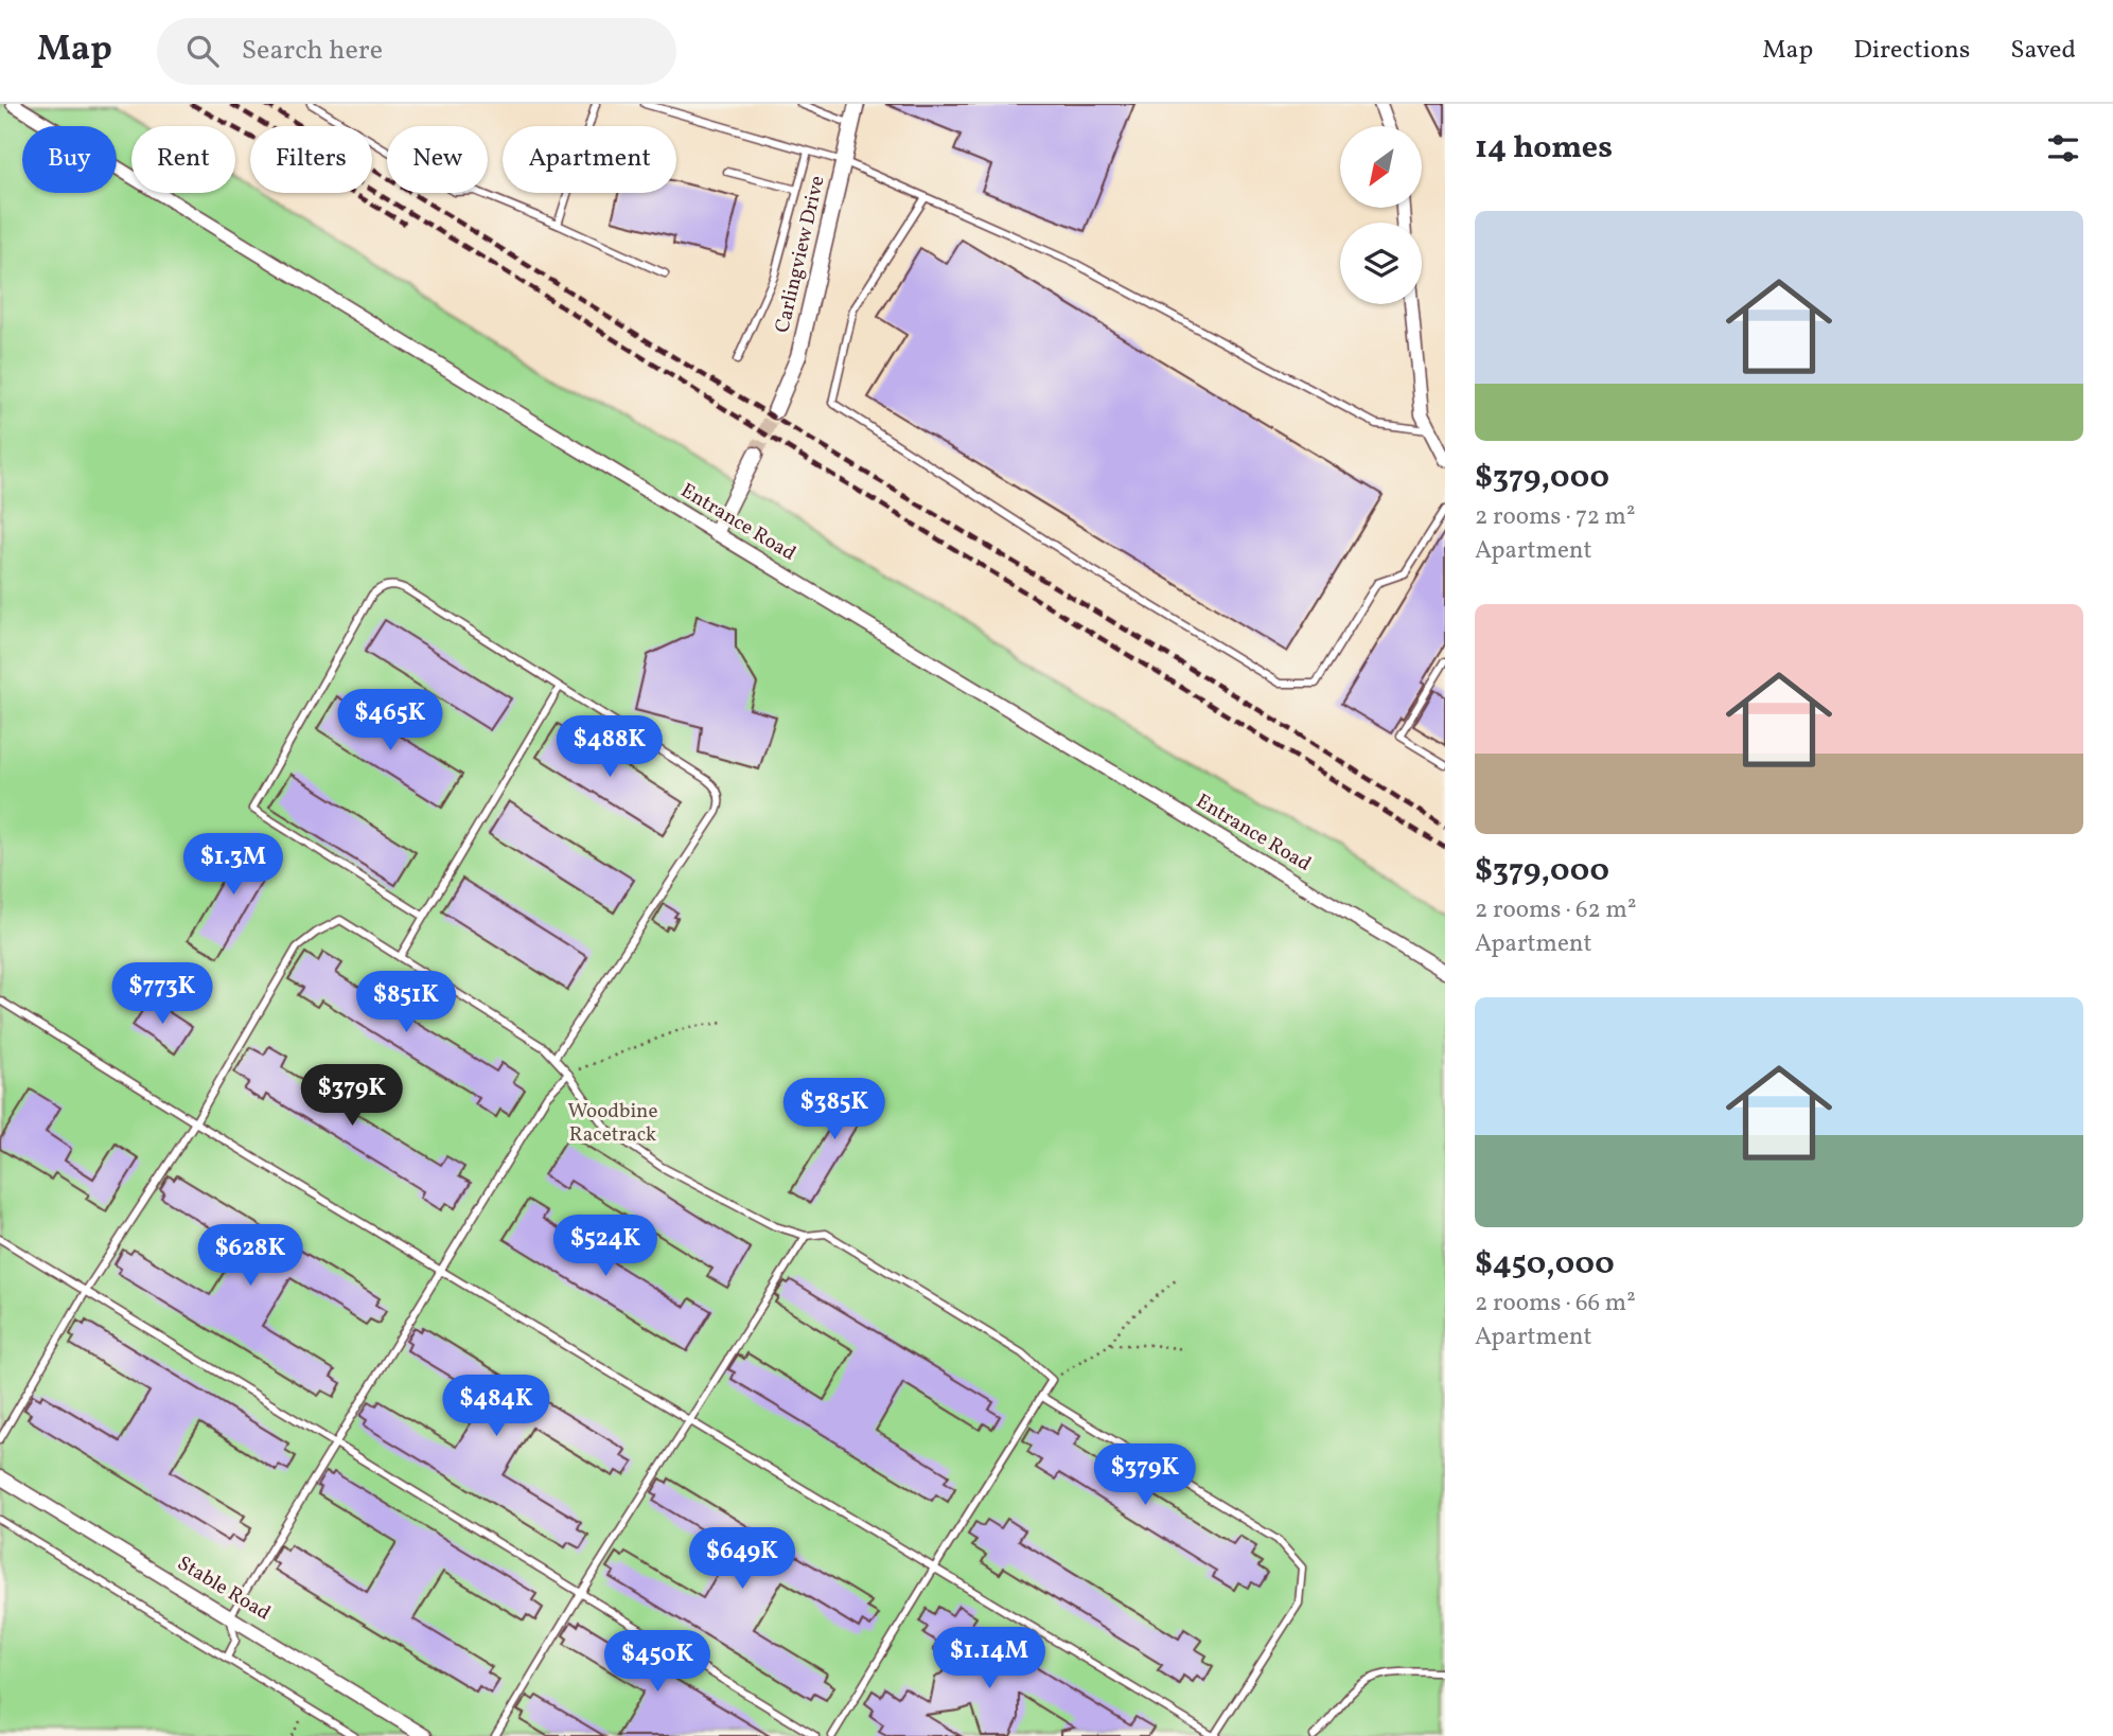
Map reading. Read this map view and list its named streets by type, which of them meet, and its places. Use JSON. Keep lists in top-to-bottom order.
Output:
{
  "streets": {
    "street": ["Carlingview Drive", "Entrance Road", "Stable Road"]
  },
  "parks": ["Woodbine Racetrack"],
  "north": "bottom left",
  "page": {
    "header": "Map",
    "search": "Search here",
    "nav": ["Map", "Directions", "Saved"],
    "heading": "14 homes",
    "chip": [
      "Buy",
      "Rent",
      "Filters",
      "New",
      "Apartment"
    ],
    "list": [
      {
        "name": "$379,000",
        "note": "2 rooms · 72 m² · Apartment"
      },
      {
        "name": "$379,000",
        "note": "2 rooms · 62 m² · Apartment"
      },
      {
        "name": "$450,000",
        "note": "2 rooms · 66 m² · Apartment"
      }
    ],
    "price": [
      "$465K",
      "$488K",
      "$1.3M",
      "$773K",
      "$851K",
      "$379K",
      "$385K",
      "$524K",
      "$628K",
      "$484K",
      "$379K",
      "$649K",
      "$1.14M",
      "$450K"
    ]
  }
}
